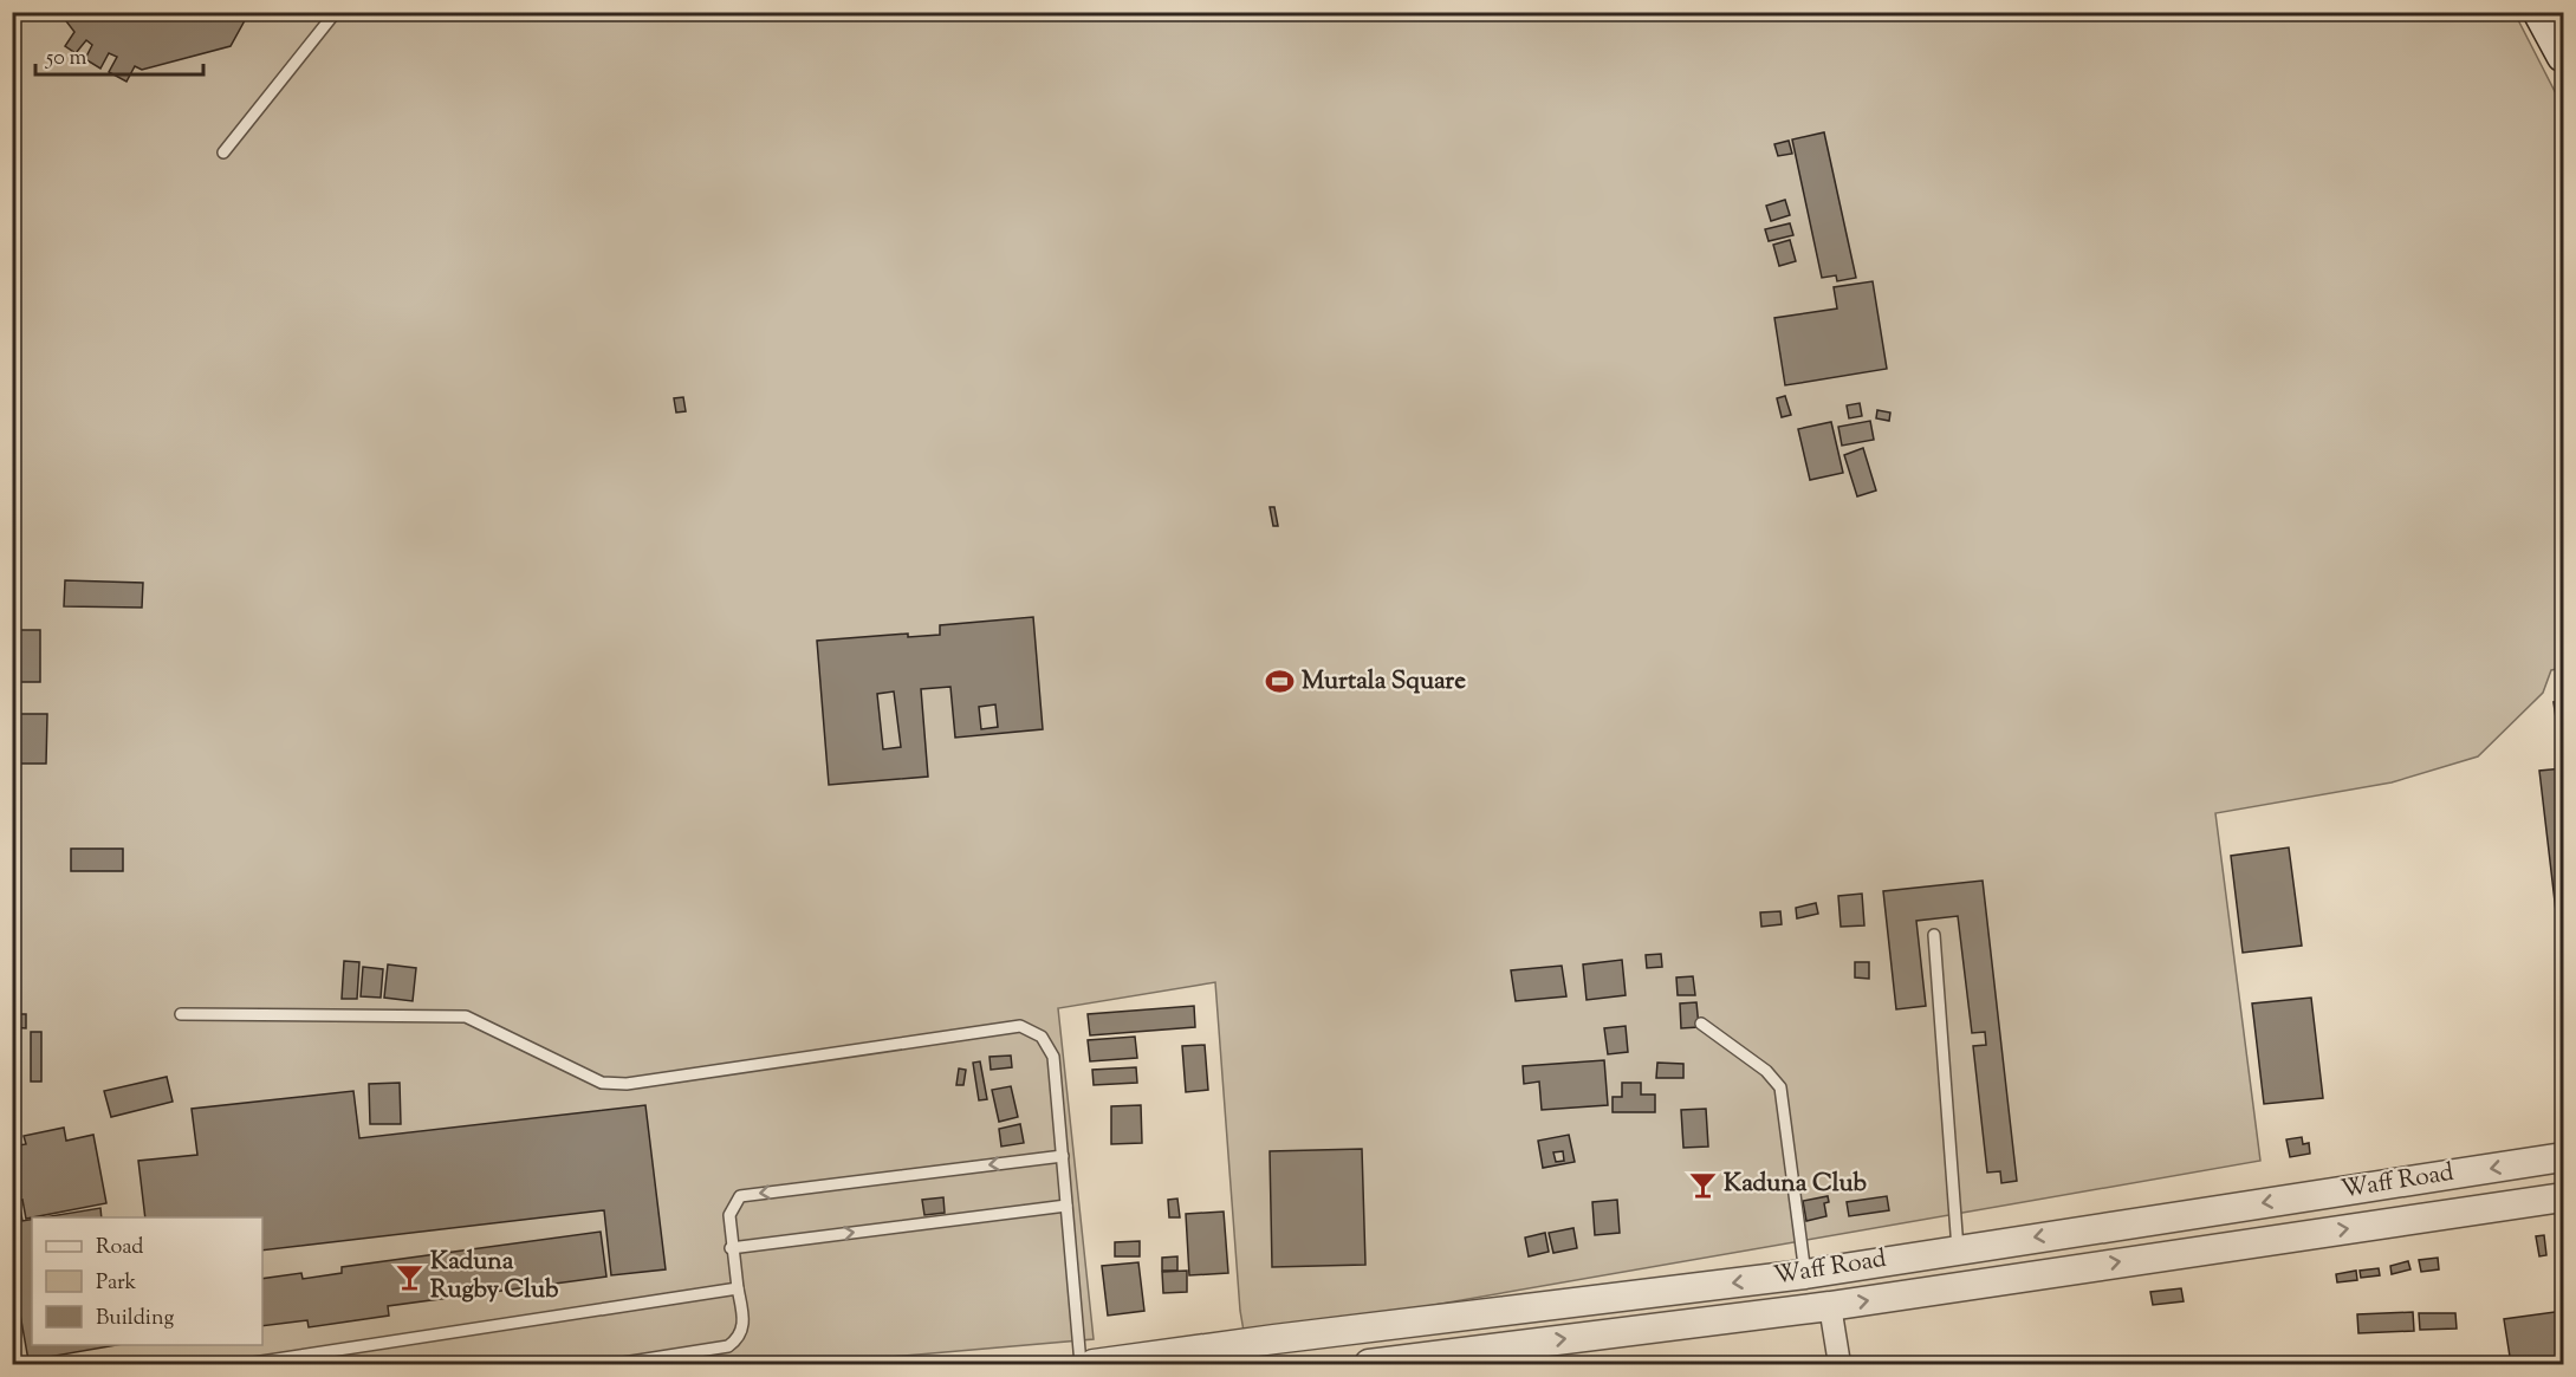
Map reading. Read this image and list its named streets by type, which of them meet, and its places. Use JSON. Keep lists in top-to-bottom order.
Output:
{
  "streets": {
    "street": ["Waff Road"]
  },
  "places": {
    "sports": ["Murtala Square"],
    "bar": ["Kaduna Club", "Kaduna Rugby Club"]
  },
  "legend": ["Road", "Park", "Building"],
  "scale_bar": "50 m"
}
